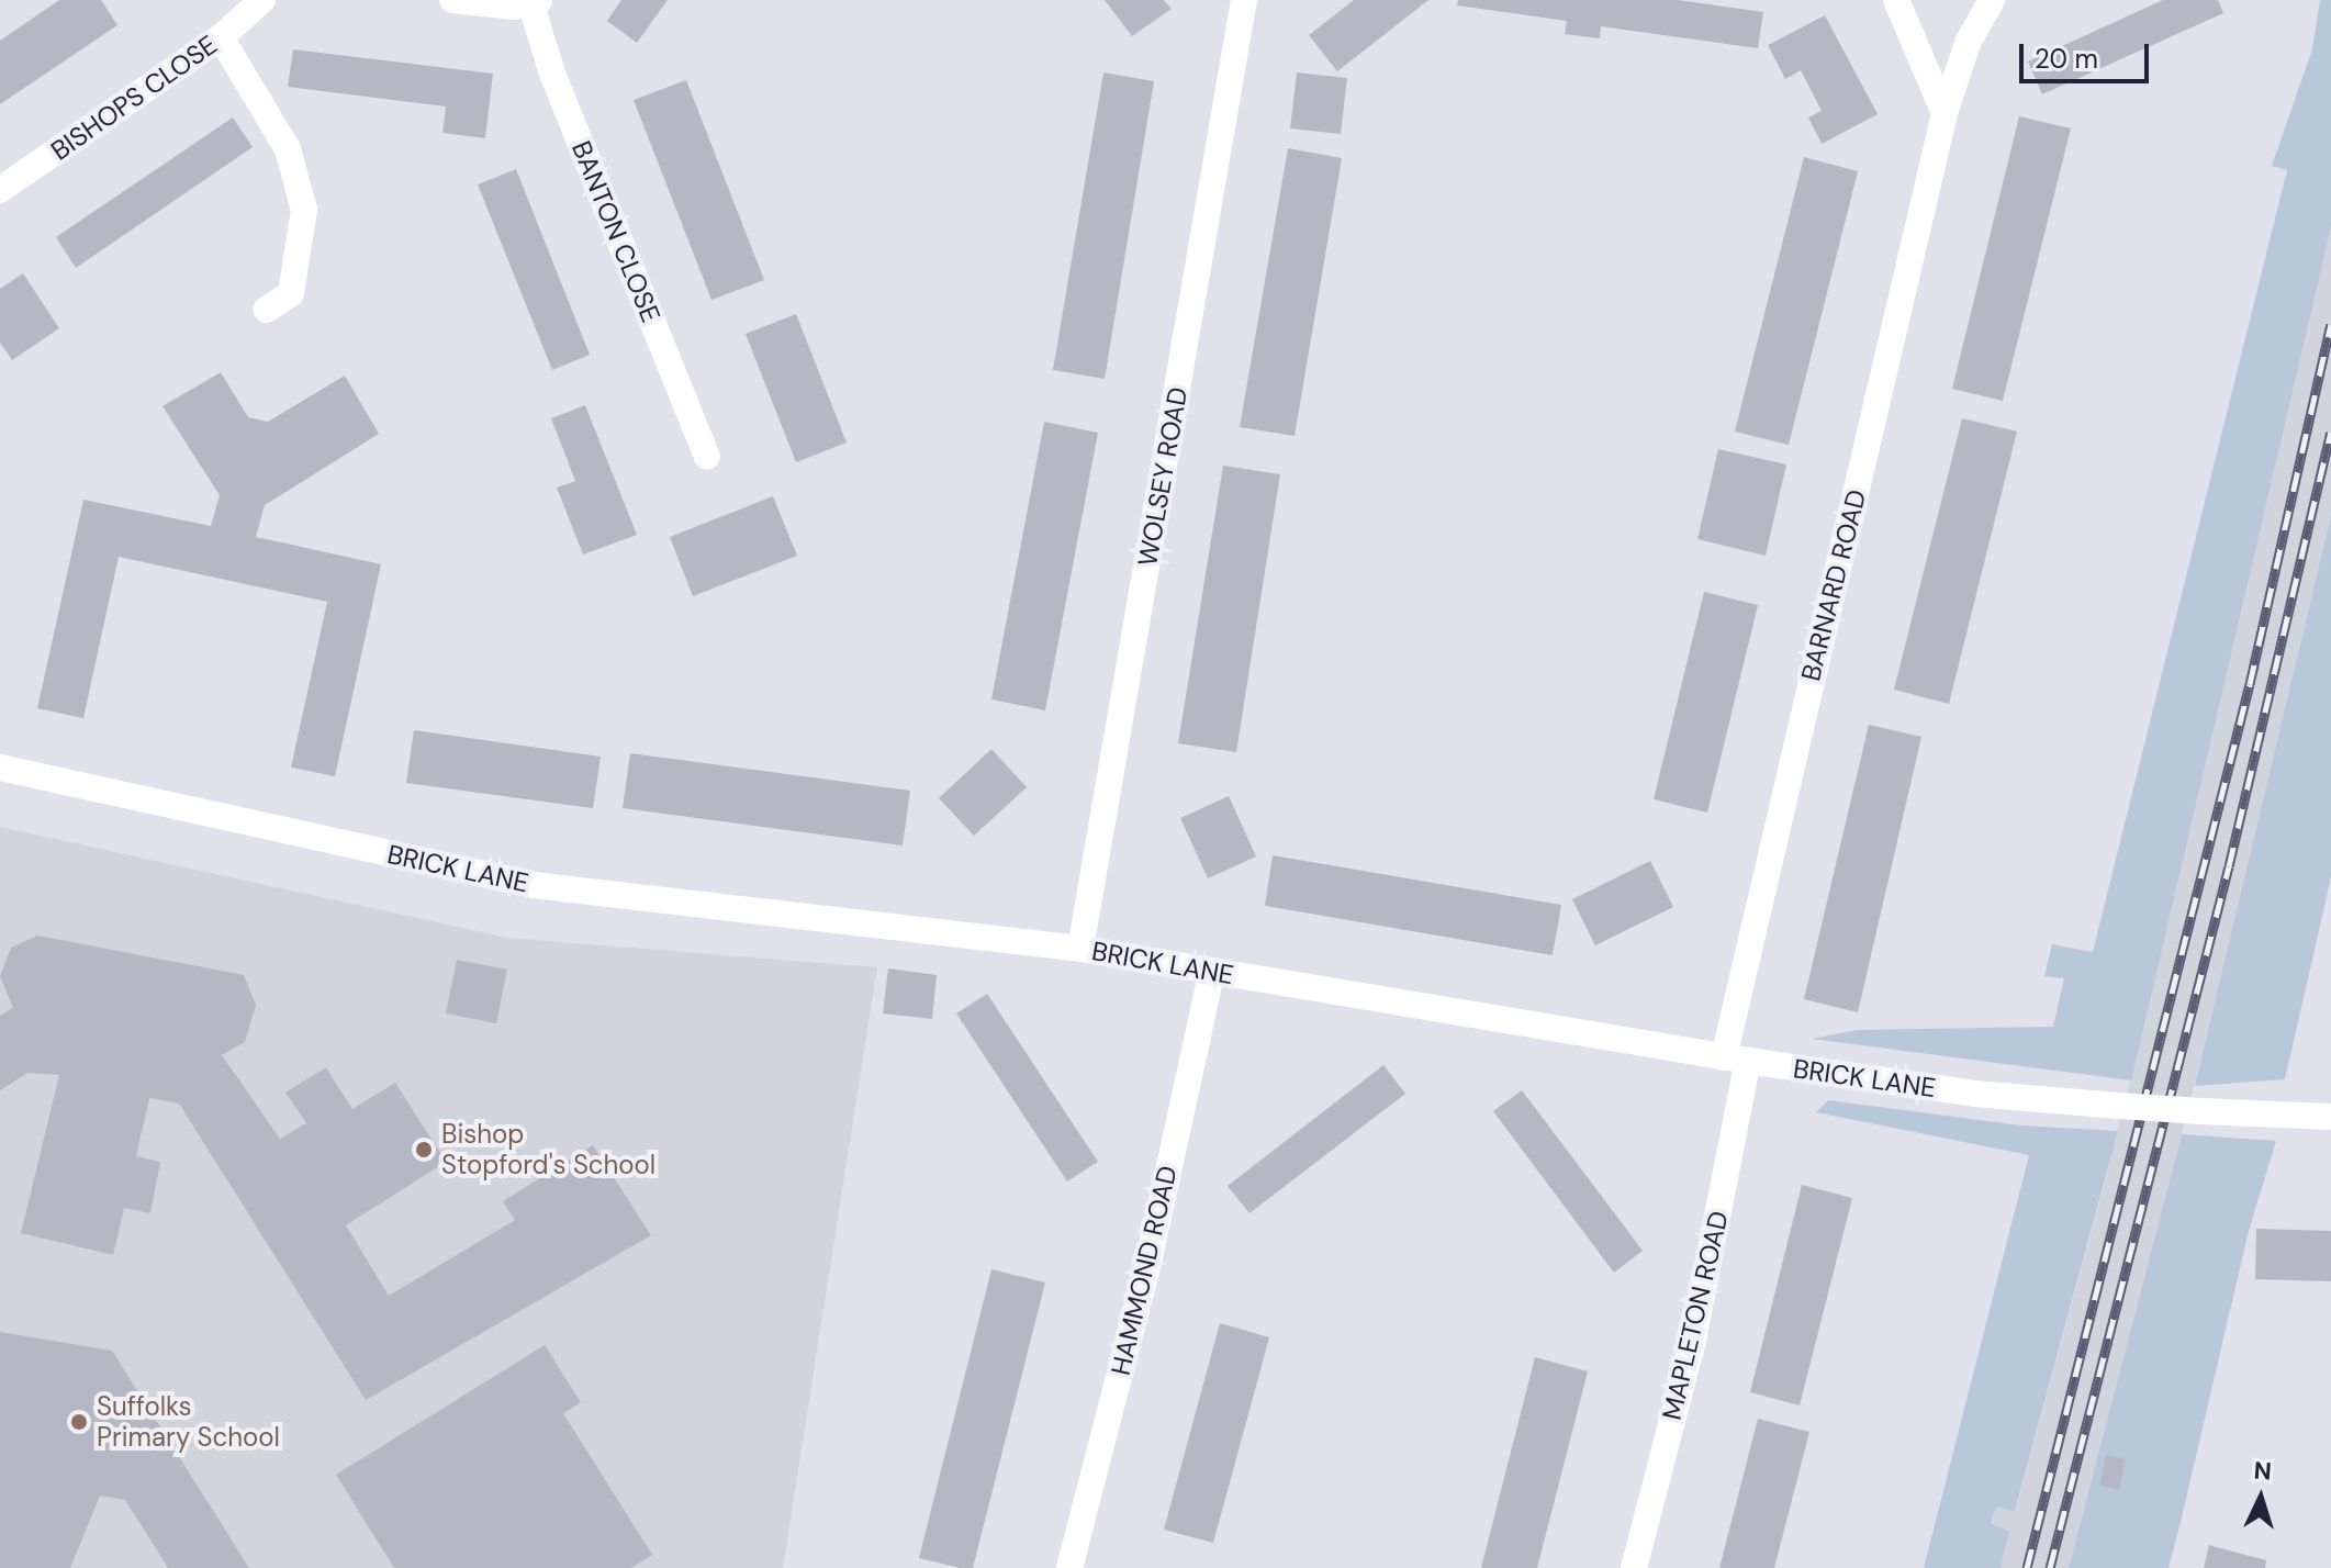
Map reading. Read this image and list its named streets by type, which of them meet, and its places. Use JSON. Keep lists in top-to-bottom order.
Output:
{
  "streets": {
    "street": [
      "BISHOPS CLOSE",
      "BANTON CLOSE",
      "WOLSEY ROAD",
      "BARNARD ROAD",
      "BRICK LANE",
      "HAMMOND ROAD",
      "MAPLETON ROAD"
    ]
  },
  "crossings": [
    ["WOLSEY ROAD", "BRICK LANE"],
    ["BARNARD ROAD", "BRICK LANE"],
    ["BARNARD ROAD", "MAPLETON ROAD"],
    ["BRICK LANE", "HAMMOND ROAD"],
    ["BRICK LANE", "MAPLETON ROAD"]
  ],
  "places": ["Bishop Stopford's School", "Suffolks Primary School"],
  "scale_bar": "20 m",
  "north": "top"
}
